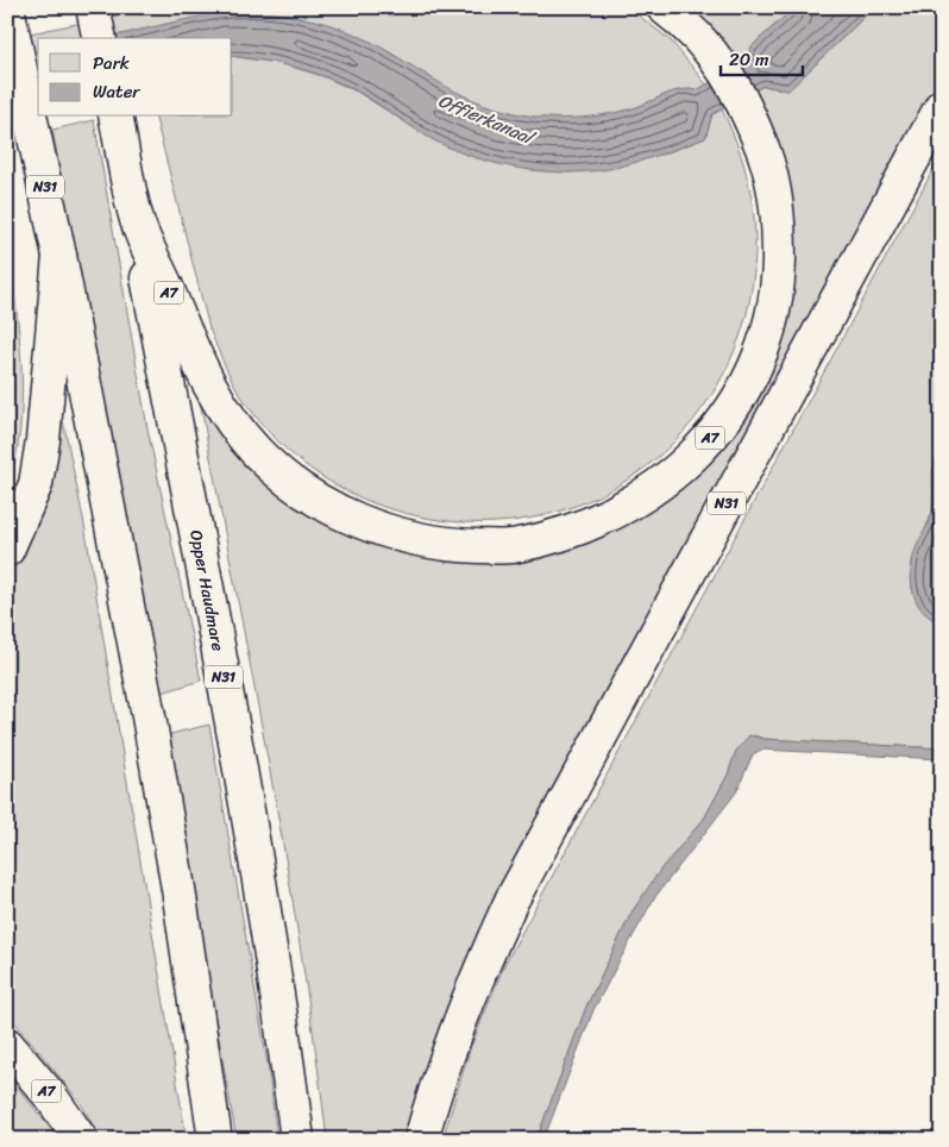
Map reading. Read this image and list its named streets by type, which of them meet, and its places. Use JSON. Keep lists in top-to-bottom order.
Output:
{
  "streets": {
    "highway": ["N31", "A7", "Opper Haudmare"]
  },
  "crossings": [
    ["N31", "A7"],
    ["N31", "Opper Haudmare"],
    ["A7", "Opper Haudmare"]
  ],
  "water": ["Offierkanaal"],
  "legend": ["Park", "Water"],
  "scale_bar": "20 m"
}
